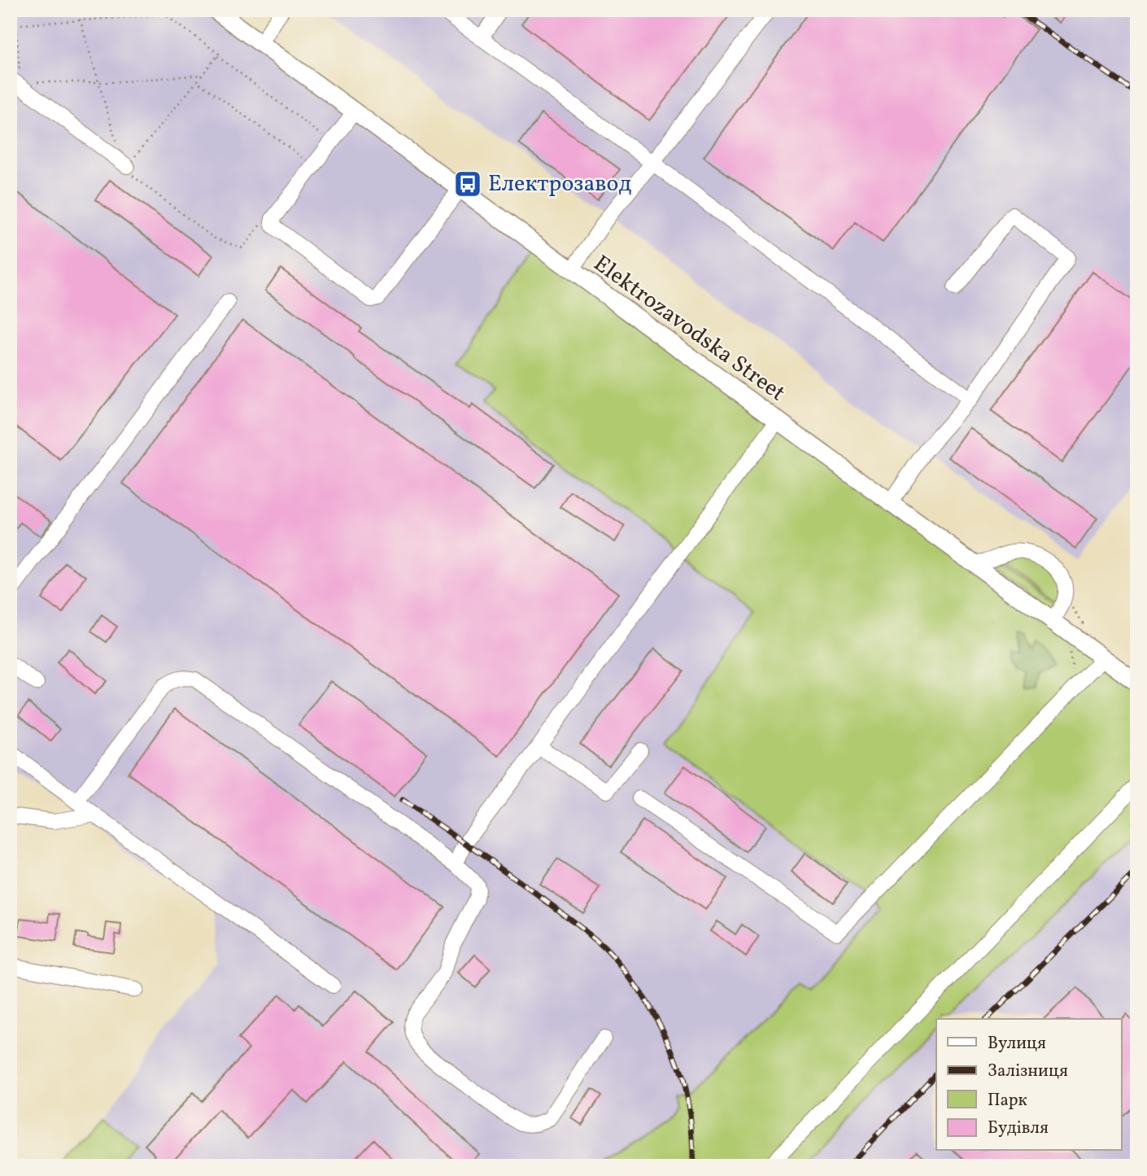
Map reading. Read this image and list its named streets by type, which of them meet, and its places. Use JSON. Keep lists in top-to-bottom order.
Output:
{
  "streets": {
    "main road": ["Elektrozavodska Street"]
  },
  "places": {
    "bus stop": ["Електрозавод"]
  },
  "legend": [
    "Вулиця",
    "Залізниця",
    "Парк",
    "Будівля"
  ]
}
